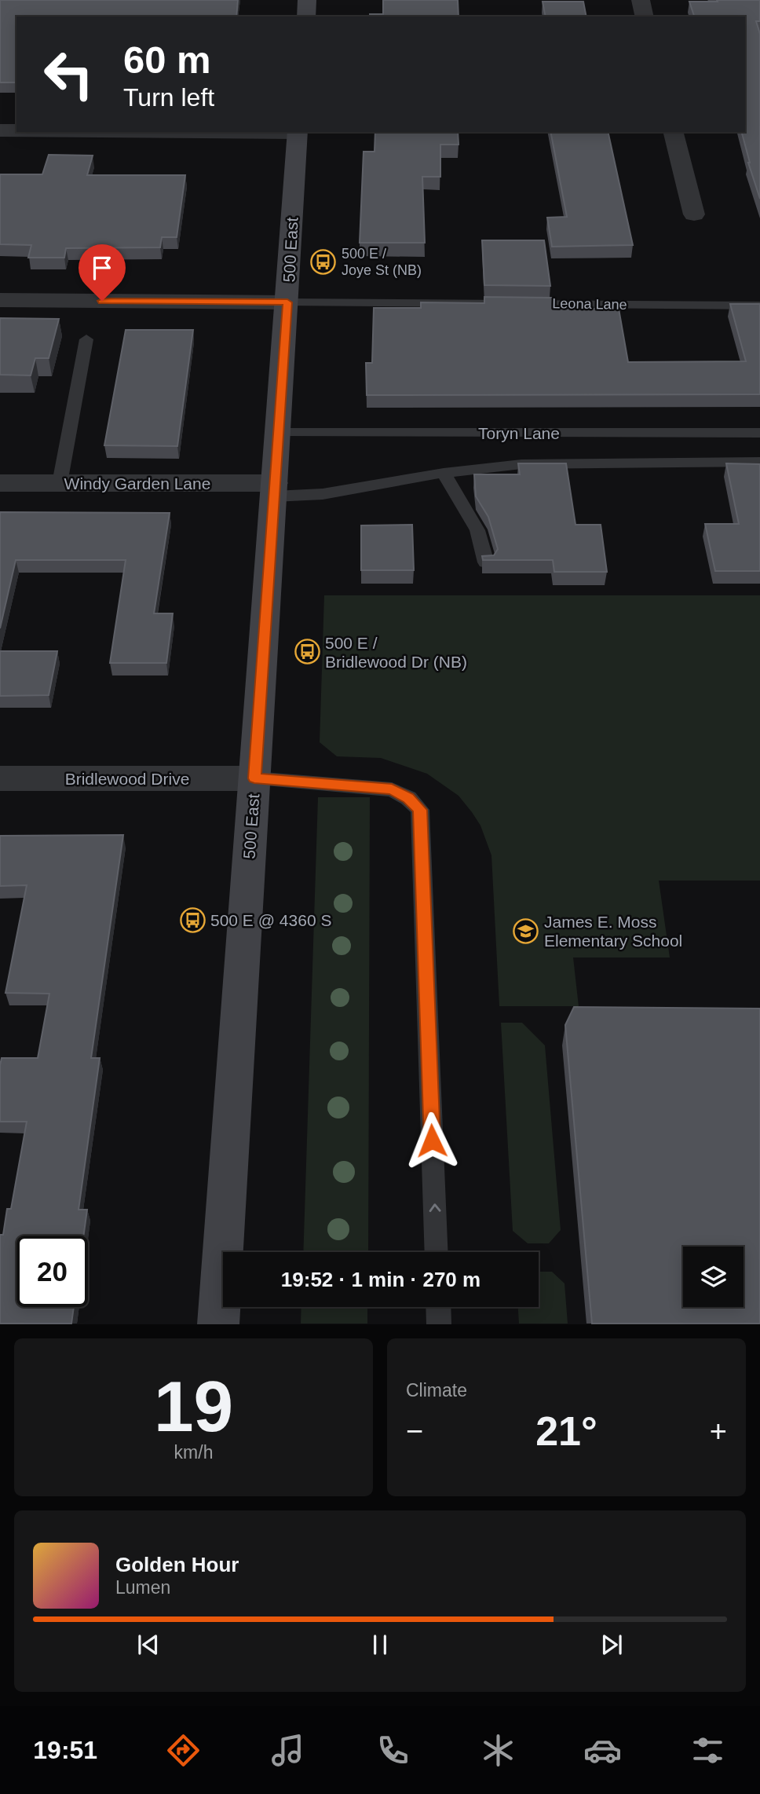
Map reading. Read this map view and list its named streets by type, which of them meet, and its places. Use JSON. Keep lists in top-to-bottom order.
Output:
{
  "streets": {
    "street": ["500 East", "Windy Garden Lane", "Bridlewood Drive"],
    "lane": ["Leona Lane", "Toryn Lane"]
  },
  "crossings": [
    ["500 East", "Leona Lane"],
    ["500 East", "Toryn Lane"],
    ["500 East", "Windy Garden Lane"],
    ["500 East", "Bridlewood Drive"]
  ],
  "places": {
    "bus stop": ["500 E / Joye St (NB)", "500 E / Bridlewood Dr (NB)", "500 E @ 4360 S"],
    "school or university": ["James E. Moss Elementary School"]
  },
  "page": {
    "turn": ["60 m", "Turn left"],
    "limit": "20",
    "trip": "19:52 · 1 min · 270 m",
    "tile": [
      ["19", "km/h"],
      "Climate"
    ],
    "heat": ["−", "21°", "+"],
    "song": ["Golden Hour", "Lumen"],
    "tabs": "19:51"
  }
}
